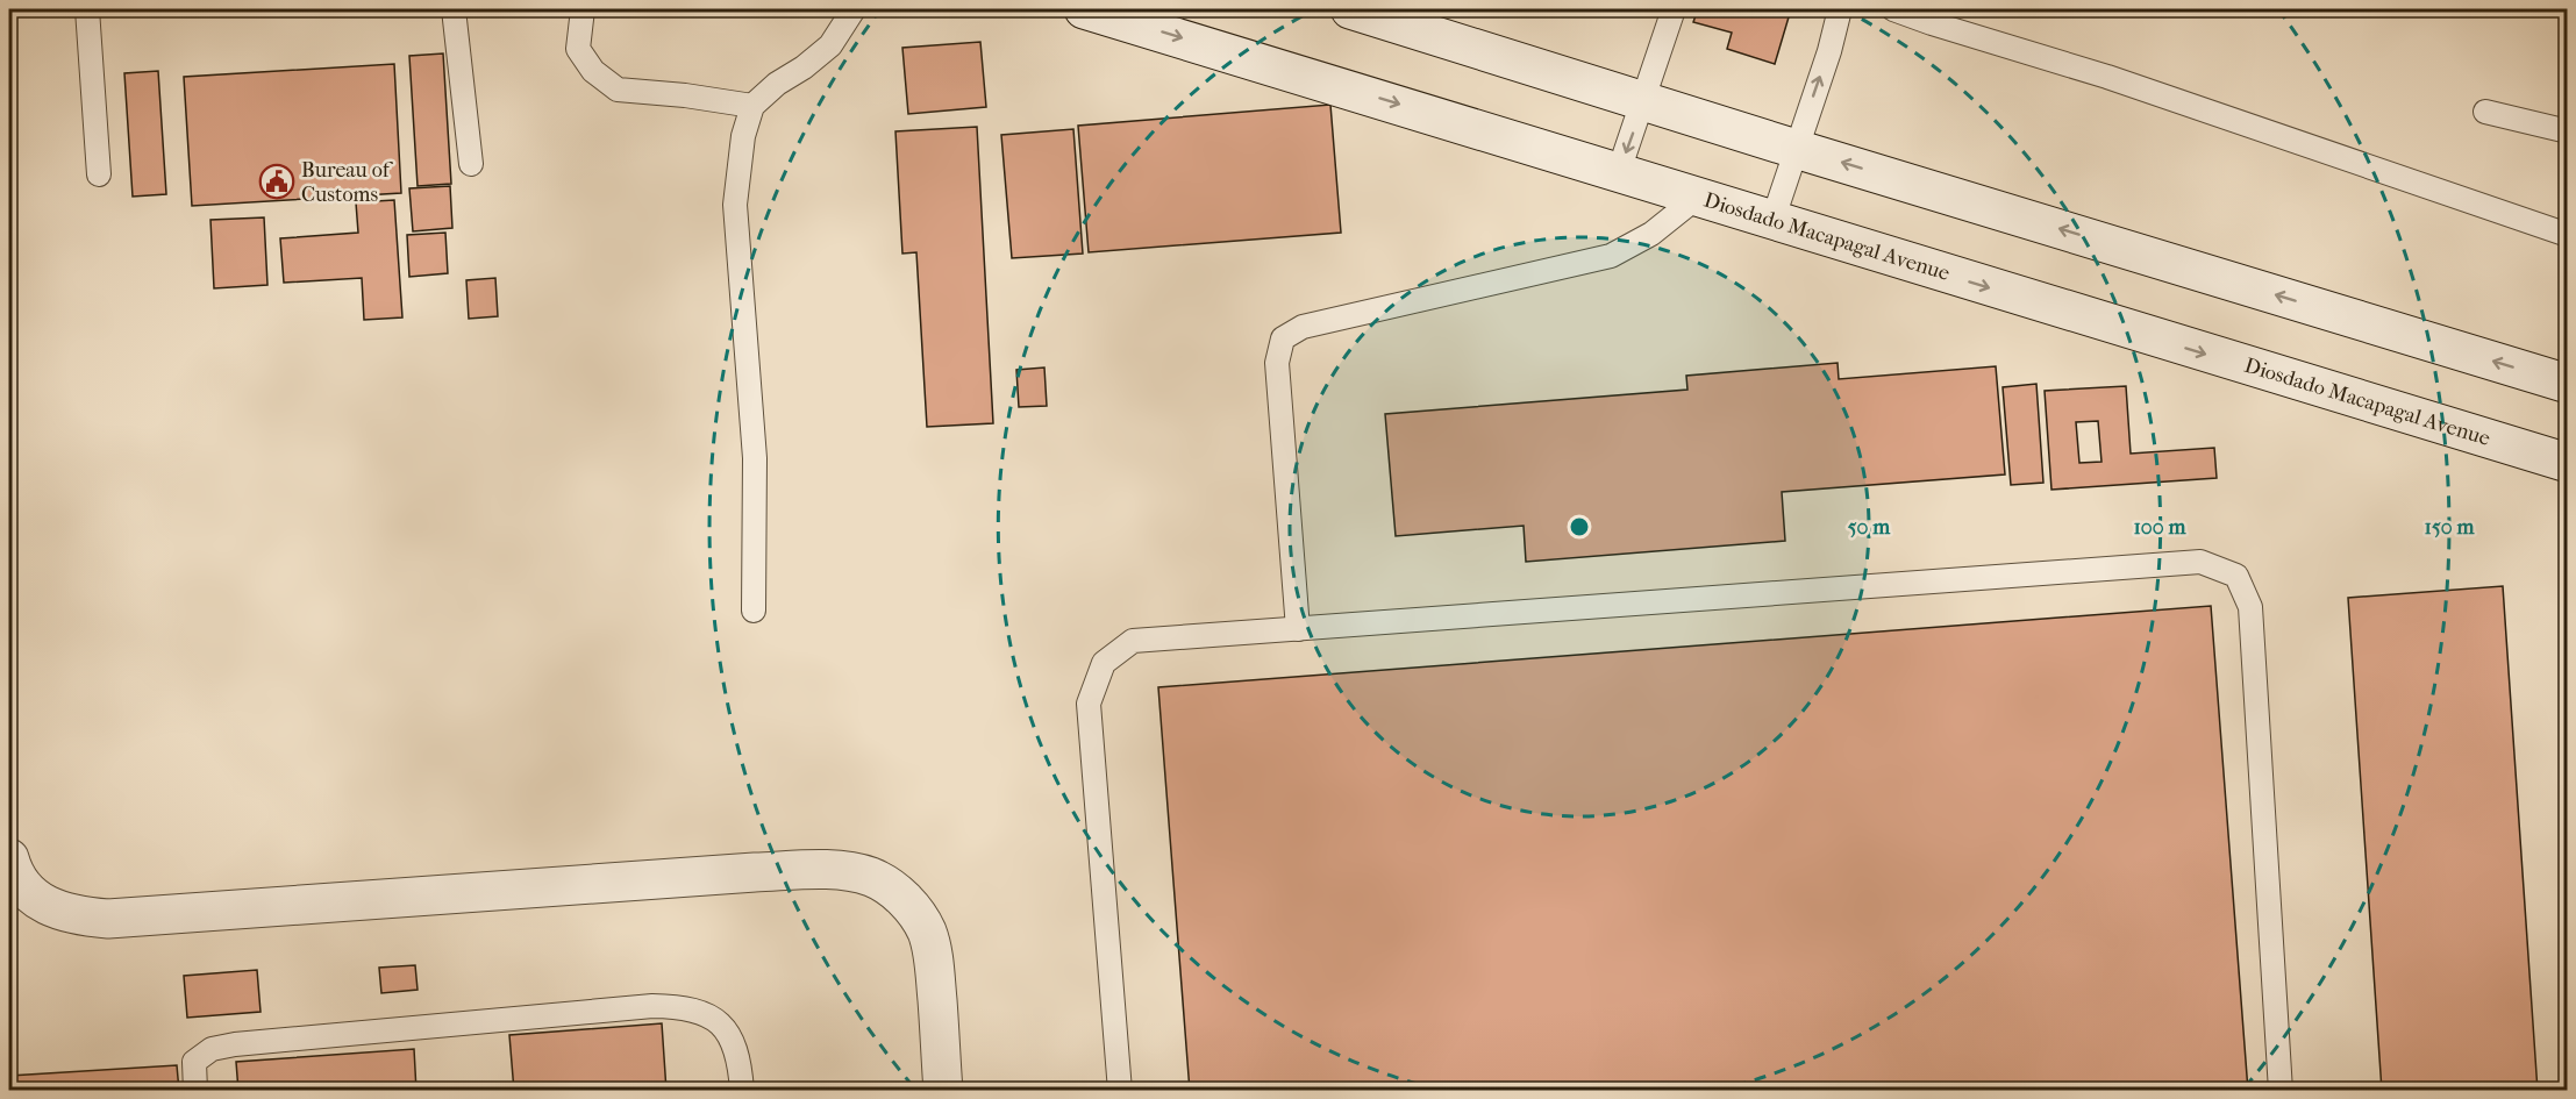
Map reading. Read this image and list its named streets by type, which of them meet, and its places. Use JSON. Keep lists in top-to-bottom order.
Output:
{
  "streets": {
    "main road": ["Diosdado Macapagal Avenue"]
  },
  "places": {
    "public building": ["Bureau of Customs"]
  },
  "rings": ["50 m", "100 m", "150 m"]
}
